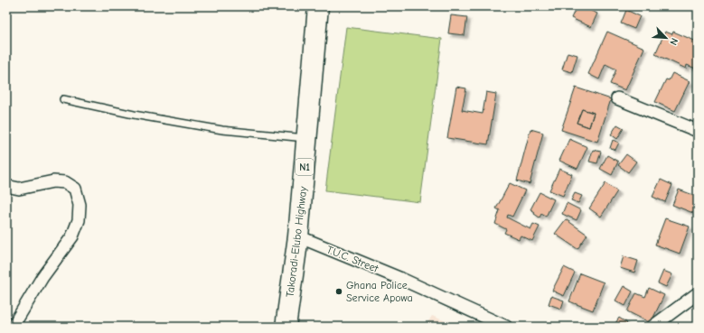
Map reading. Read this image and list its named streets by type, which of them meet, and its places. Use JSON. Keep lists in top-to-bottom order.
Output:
{
  "streets": {
    "highway": ["N1", "Takoradi-Elubo Highway"],
    "street": ["T.U.C. Street"]
  },
  "crossings": [
    ["Takoradi-Elubo Highway", "T.U.C. Street"]
  ],
  "places": ["Ghana Police Service Apowa"],
  "north": "bottom right"
}
